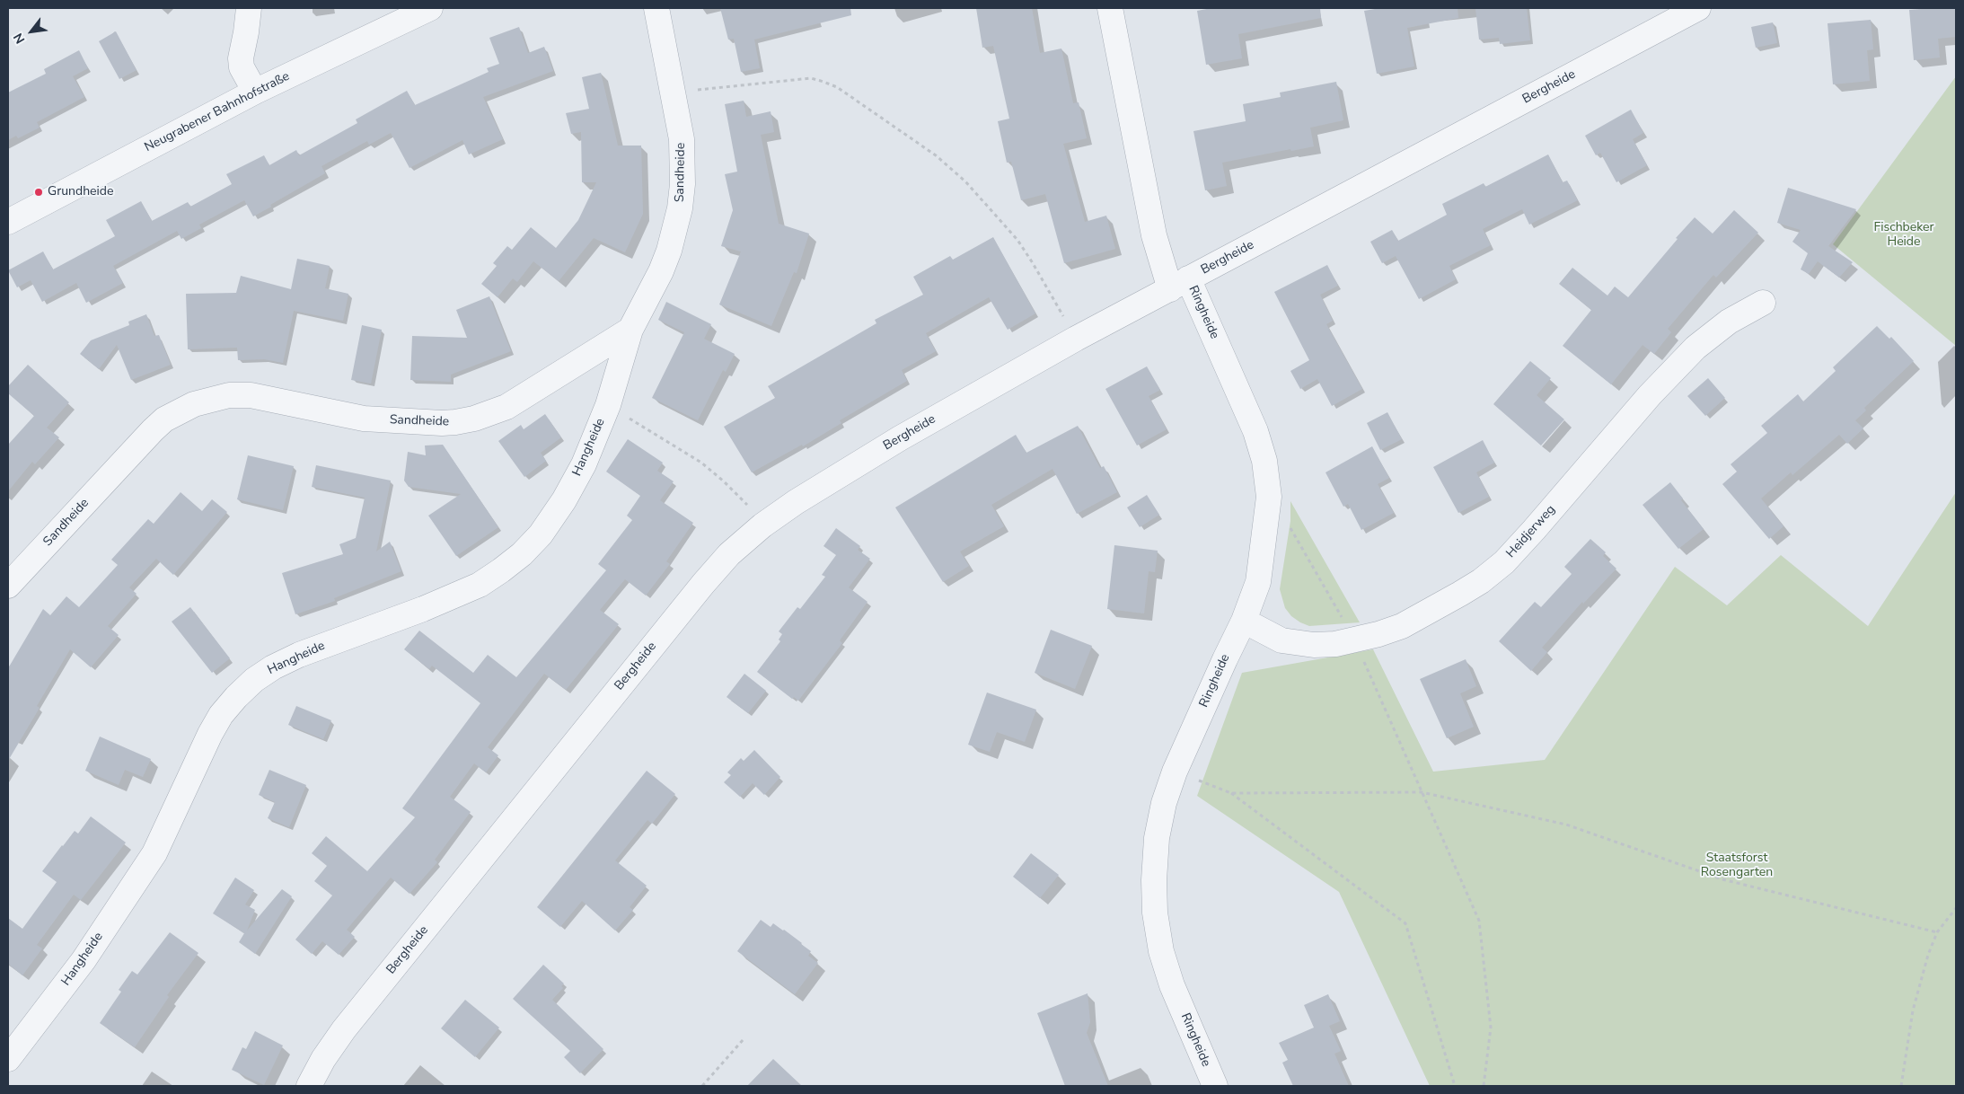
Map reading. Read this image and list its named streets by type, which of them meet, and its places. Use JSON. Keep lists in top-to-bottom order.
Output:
{
  "streets": {
    "street": [
      "Bergheide",
      "Neugrabener Bahnhofstraße",
      "Sandheide",
      "Ringheide",
      "Hangheide",
      "Heidjerweg"
    ]
  },
  "crossings": [
    ["Bergheide", "Ringheide"],
    ["Sandheide", "Hangheide"],
    ["Ringheide", "Heidjerweg"]
  ],
  "parks": ["Fischbeker Heide", "Staatsforst Rosengarten"],
  "places": ["Grundheide"],
  "north": "bottom left"
}
